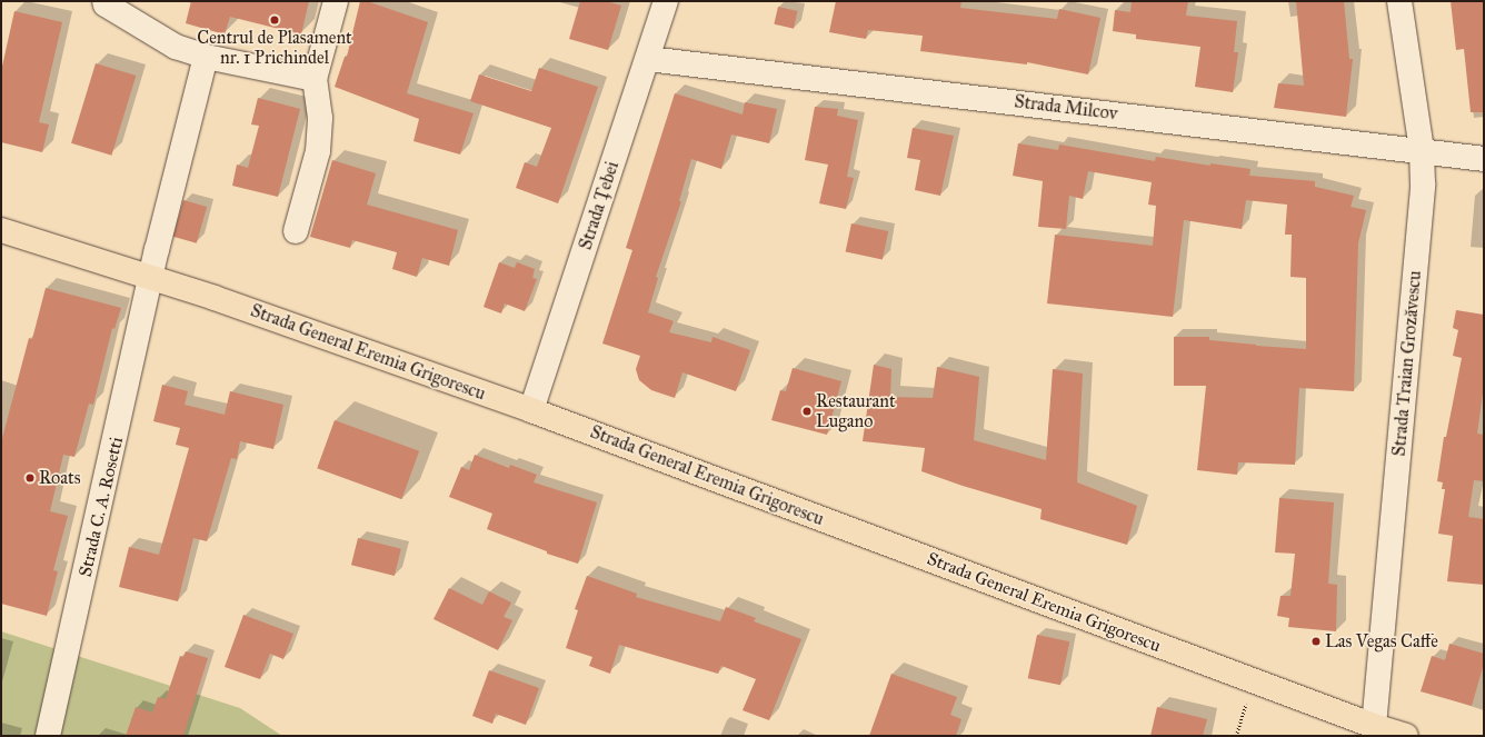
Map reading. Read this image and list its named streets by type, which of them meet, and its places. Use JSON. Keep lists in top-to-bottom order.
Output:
{
  "streets": {
    "main road": ["Strada General Eremia Grigorescu"],
    "street": [
      "Strada Milcov",
      "Strada Țebei",
      "Strada Traian Grozăvescu",
      "Strada C. A. Rosetti"
    ]
  },
  "crossings": [
    ["Strada Milcov", "Strada Țebei"],
    ["Strada Milcov", "Strada Traian Grozăvescu"],
    ["Strada Țebei", "Strada General Eremia Grigorescu"],
    ["Strada General Eremia Grigorescu", "Strada Traian Grozăvescu"],
    ["Strada General Eremia Grigorescu", "Strada C. A. Rosetti"]
  ],
  "places": [
    "Centrul de Plasament nr. 1 Prichindel",
    "Restaurant Lugano",
    "Roats",
    "Las Vegas Caffe"
  ]
}
